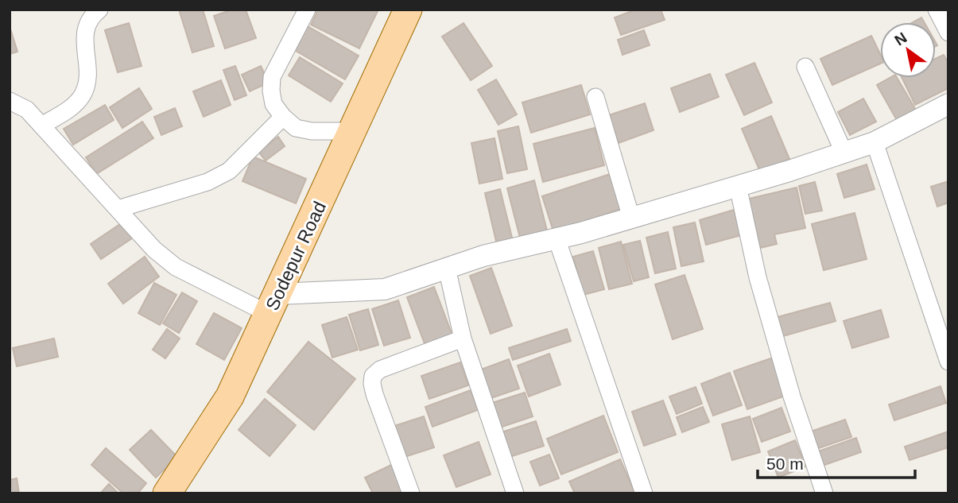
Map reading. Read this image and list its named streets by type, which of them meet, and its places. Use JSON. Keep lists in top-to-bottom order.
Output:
{
  "streets": {
    "main road": ["Sodepur Road"]
  },
  "scale_bar": "50 m",
  "north": "top left"
}
